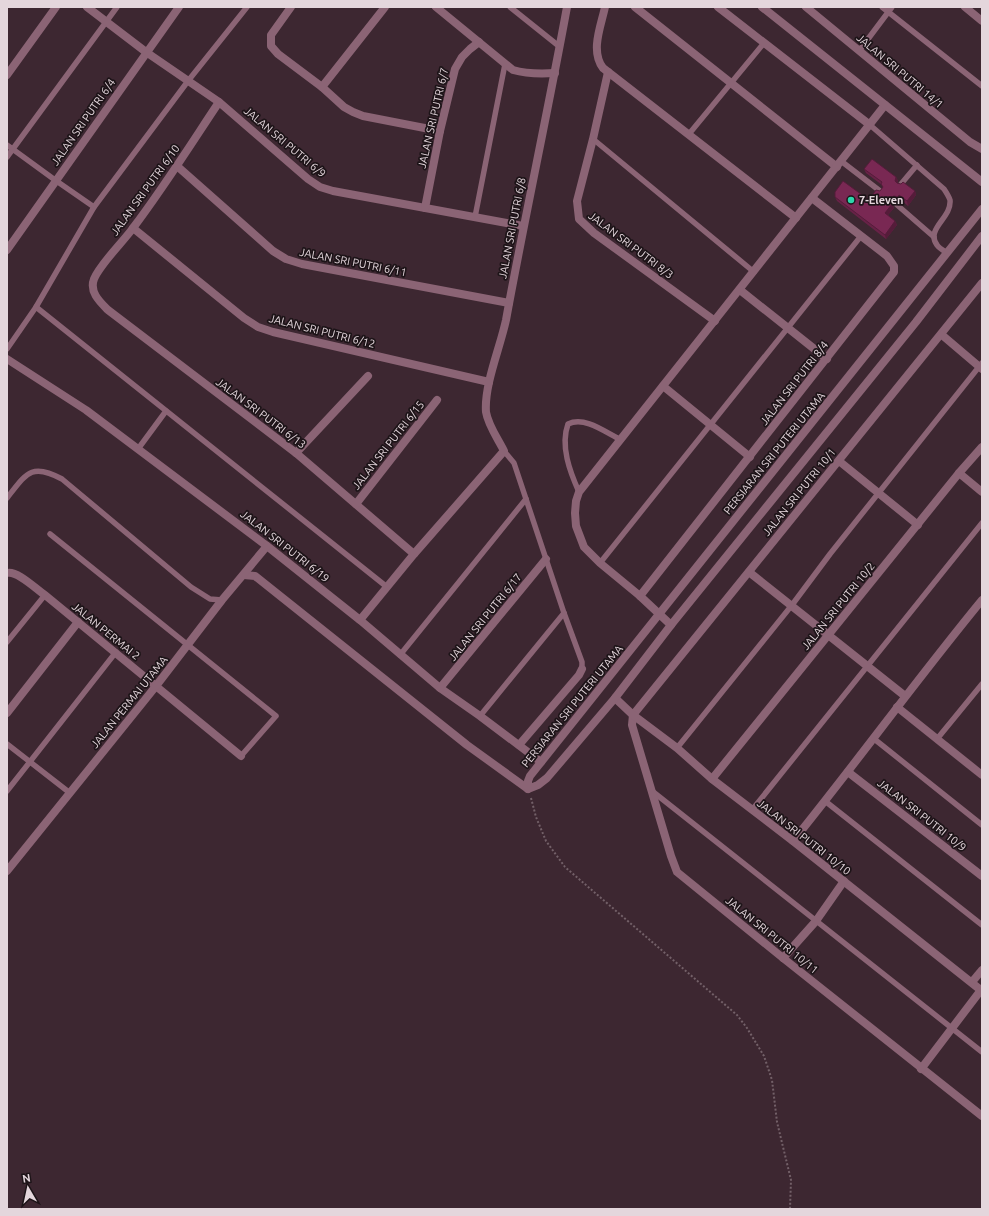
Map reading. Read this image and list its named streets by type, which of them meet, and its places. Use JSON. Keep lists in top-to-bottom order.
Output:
{
  "streets": {
    "street": [
      "JALAN SRI PUTRI 14/1",
      "JALAN SRI PUTRI 6/7",
      "JALAN SRI PUTRI 6/4",
      "JALAN SRI PUTRI 6/9",
      "JALAN SRI PUTRI 6/10",
      "JALAN SRI PUTRI 6/8",
      "JALAN SRI PUTRI 8/3",
      "JALAN SRI PUTRI 6/11",
      "JALAN SRI PUTRI 6/12",
      "JALAN SRI PUTRI 8/4",
      "JALAN SRI PUTRI 6/13",
      "JALAN SRI PUTRI 6/15",
      "PERSIARAN SRI PUTERI UTAMA",
      "JALAN SRI PUTRI 10/1",
      "JALAN SRI PUTRI 6/19",
      "JALAN SRI PUTRI 10/2",
      "JALAN SRI PUTRI 6/17",
      "JALAN PERMAI 2",
      "JALAN PERMAI UTAMA",
      "JALAN SRI PUTRI 10/9",
      "JALAN SRI PUTRI 10/10",
      "JALAN SRI PUTRI 10/11"
    ]
  },
  "crossings": [
    ["JALAN SRI PUTRI 6/7", "JALAN SRI PUTRI 6/9"],
    ["JALAN SRI PUTRI 6/4", "JALAN SRI PUTRI 6/9"],
    ["JALAN SRI PUTRI 6/9", "JALAN SRI PUTRI 6/10"],
    ["JALAN SRI PUTRI 6/9", "JALAN SRI PUTRI 6/8"],
    ["JALAN SRI PUTRI 6/10", "JALAN SRI PUTRI 6/11"],
    ["JALAN SRI PUTRI 6/10", "JALAN SRI PUTRI 6/12"],
    ["JALAN SRI PUTRI 6/10", "JALAN SRI PUTRI 6/13"],
    ["JALAN SRI PUTRI 6/8", "JALAN SRI PUTRI 6/11"],
    ["JALAN SRI PUTRI 6/8", "JALAN SRI PUTRI 6/12"],
    ["JALAN SRI PUTRI 6/13", "JALAN SRI PUTRI 6/15"],
    ["PERSIARAN SRI PUTERI UTAMA", "JALAN SRI PUTRI 6/19"],
    ["JALAN SRI PUTRI 10/1", "JALAN SRI PUTRI 10/10"],
    ["JALAN SRI PUTRI 10/1", "JALAN SRI PUTRI 10/11"],
    ["JALAN SRI PUTRI 6/19", "JALAN SRI PUTRI 6/17"],
    ["JALAN SRI PUTRI 6/19", "JALAN PERMAI UTAMA"],
    ["JALAN SRI PUTRI 10/2", "JALAN SRI PUTRI 10/10"],
    ["JALAN PERMAI 2", "JALAN PERMAI UTAMA"],
    ["JALAN SRI PUTRI 10/10", "JALAN SRI PUTRI 10/11"]
  ],
  "places": ["7-Eleven"],
  "north": "top"
}
